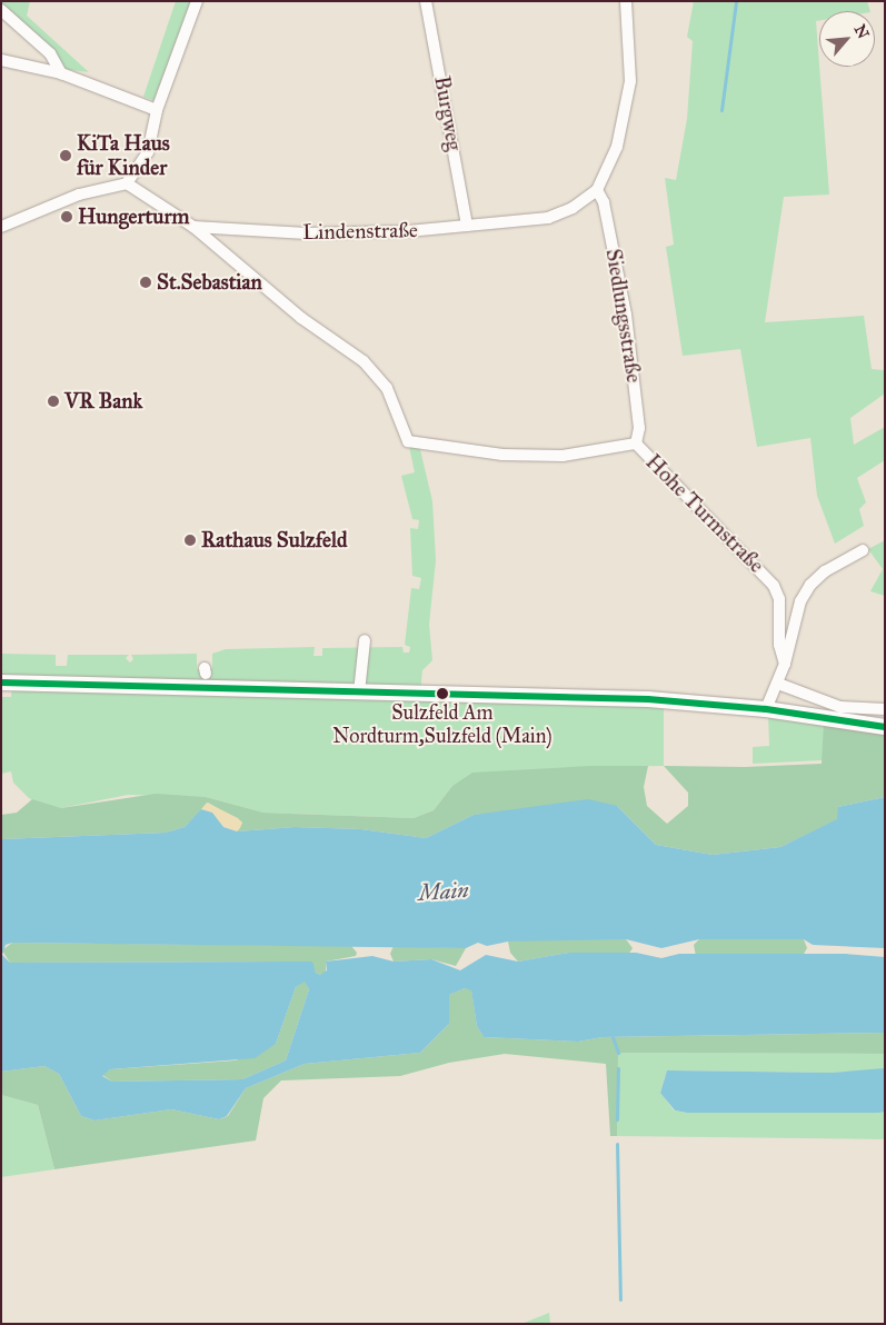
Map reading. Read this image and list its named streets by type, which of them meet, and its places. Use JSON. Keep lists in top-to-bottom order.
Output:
{
  "streets": {
    "street": [
      "Burgweg",
      "Lindenstraße",
      "Siedlungsstraße",
      "Hohe Turmstraße"
    ]
  },
  "crossings": [
    ["Burgweg", "Lindenstraße"],
    ["Lindenstraße", "Siedlungsstraße"],
    ["Lindenstraße", "Hohe Turmstraße"],
    ["Siedlungsstraße", "Hohe Turmstraße"]
  ],
  "water": ["Main"],
  "places": [
    "KiTa Haus für Kinder",
    "Hungerturm",
    "St.Sebastian",
    "VR Bank",
    "Rathaus Sulzfeld",
    "Sulzfeld Am Nordturm,Sulzfeld (Main)"
  ],
  "north": "top right"
}
